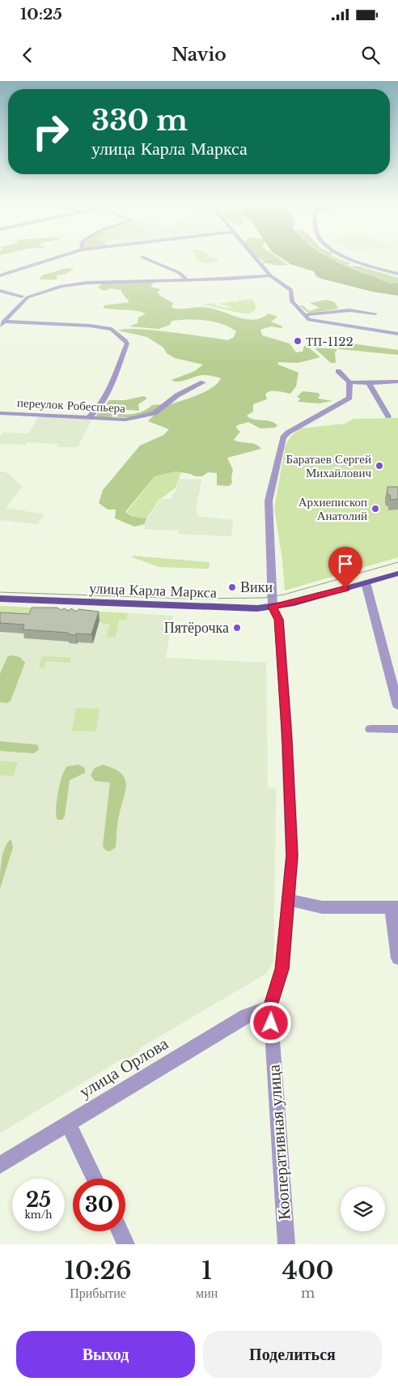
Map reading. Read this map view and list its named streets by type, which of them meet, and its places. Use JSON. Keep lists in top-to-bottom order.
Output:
{
  "streets": {
    "main road": ["улица Карла Маркса"],
    "street": ["переулок Робеспьера", "улица Орлова", "Кооперативная улица"]
  },
  "crossings": [
    ["улица Карла Маркса", "Кооперативная улица"],
    ["улица Орлова", "Кооперативная улица"]
  ],
  "places": [
    "ТП-1122",
    "Баратаев Сергей Михайлович",
    "Архиепископ Анатолий",
    "Вики",
    "Пятёрочка"
  ],
  "page": {
    "status": "10:25",
    "header": "Navio",
    "turn": ["330 m", "улица Карла Маркса"],
    "speed": "25 km/h",
    "limit": "30",
    "eta": [
      "10:26",
      "Прибытие",
      "1",
      "мин",
      "400",
      "m"
    ],
    "buttons": ["Выход", "Поделиться"]
  }
}
